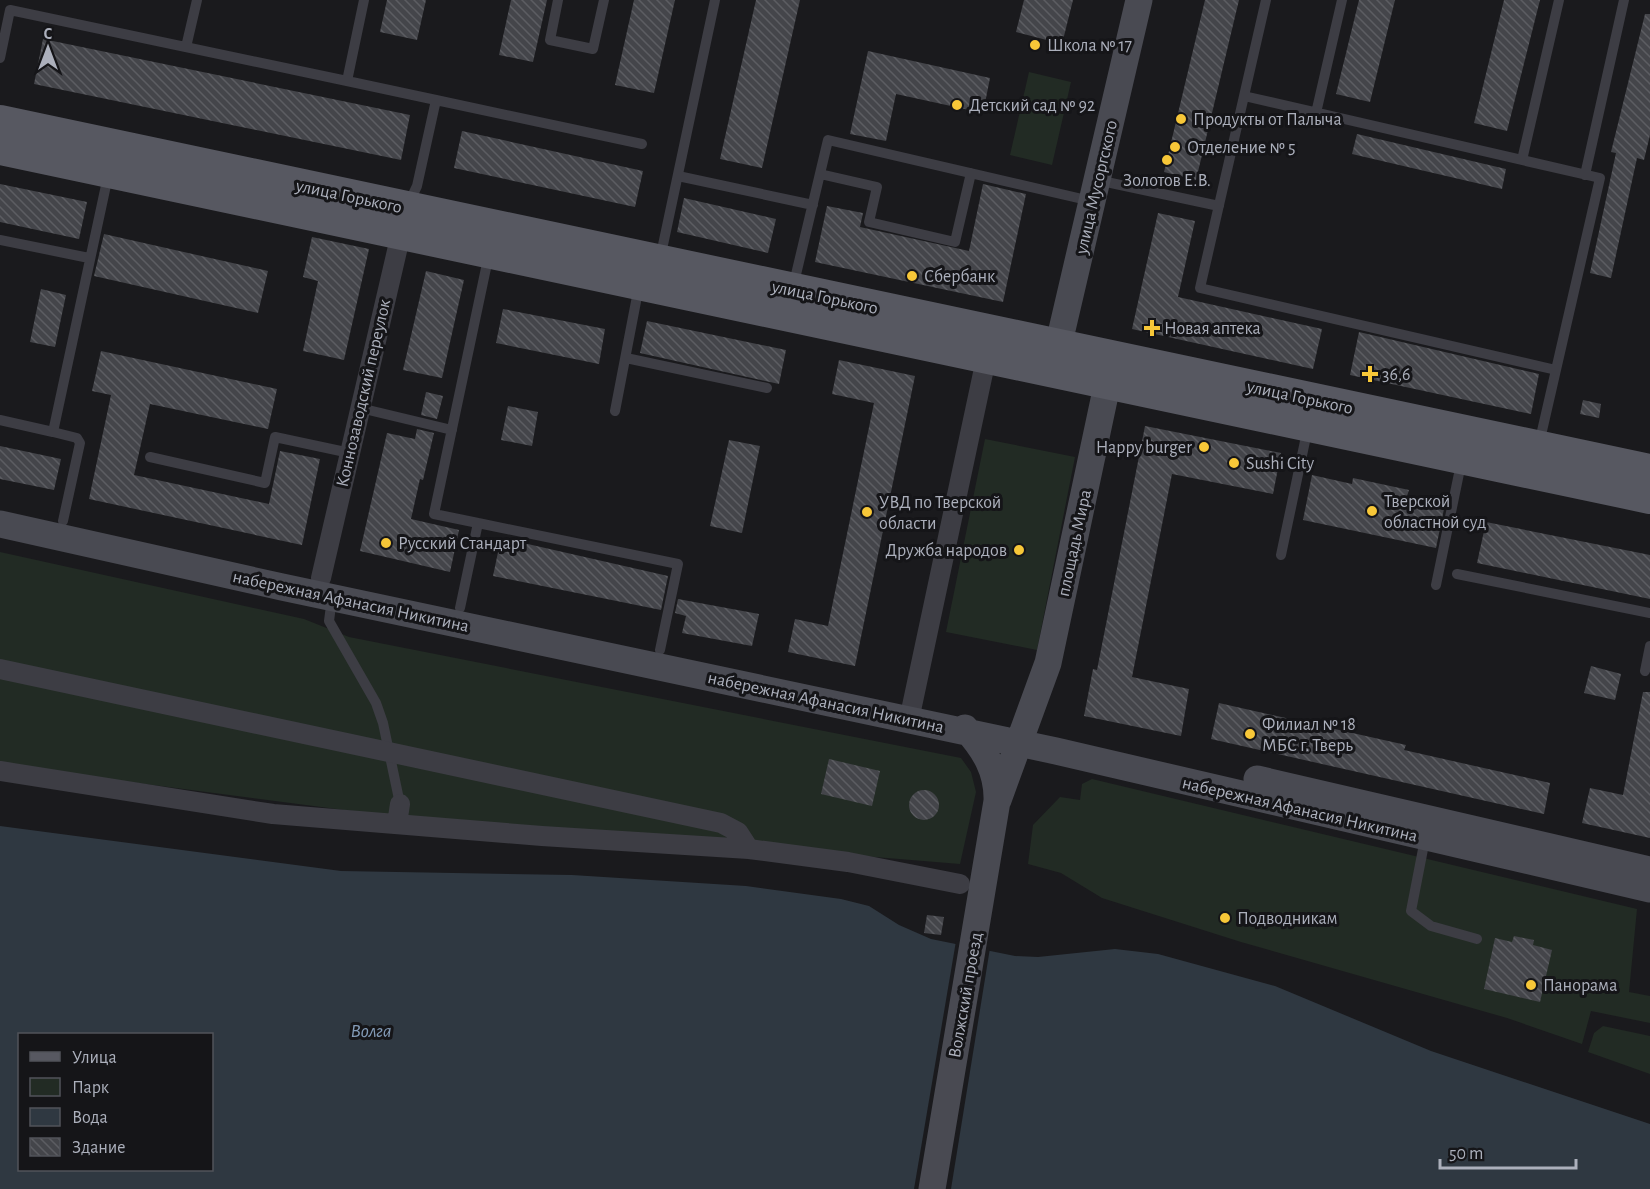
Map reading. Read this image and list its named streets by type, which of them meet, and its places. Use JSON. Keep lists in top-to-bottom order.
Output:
{
  "streets": {
    "main road": [
      "улица Мусоргского",
      "улица Горького",
      "площадь Мира",
      "набережная Афанасия Никитина",
      "Волжский проезд"
    ],
    "street": ["Коннозаводский переулок"]
  },
  "crossings": [
    ["улица Мусоргского", "улица Горького"],
    ["улица Горького", "Коннозаводский переулок"],
    ["улица Горького", "площадь Мира"],
    ["Коннозаводский переулок", "набережная Афанасия Никитина"],
    ["площадь Мира", "набережная Афанасия Никитина"],
    ["площадь Мира", "Волжский проезд"],
    ["набережная Афанасия Никитина", "Волжский проезд"]
  ],
  "water": ["Волга"],
  "places": {
    "other": [
      "Школа № 17",
      "Детский сад № 92",
      "Продукты от Палыча",
      "Отделение № 5",
      "Золотов Е.В.",
      "Сбербанк",
      "Happy burger",
      "Sushi City",
      "Тверской областной суд",
      "УВД по Тверской области",
      "Русский Стандарт",
      "Дружба народов",
      "Филиал № 18 МБС г. Тверь",
      "Подводникам",
      "Панорама"
    ],
    "health": ["Новая аптека", "36,6"]
  },
  "legend": [
    "Улица",
    "Парк",
    "Вода",
    "Здание"
  ],
  "scale_bar": "50 m",
  "north": "top"
}
